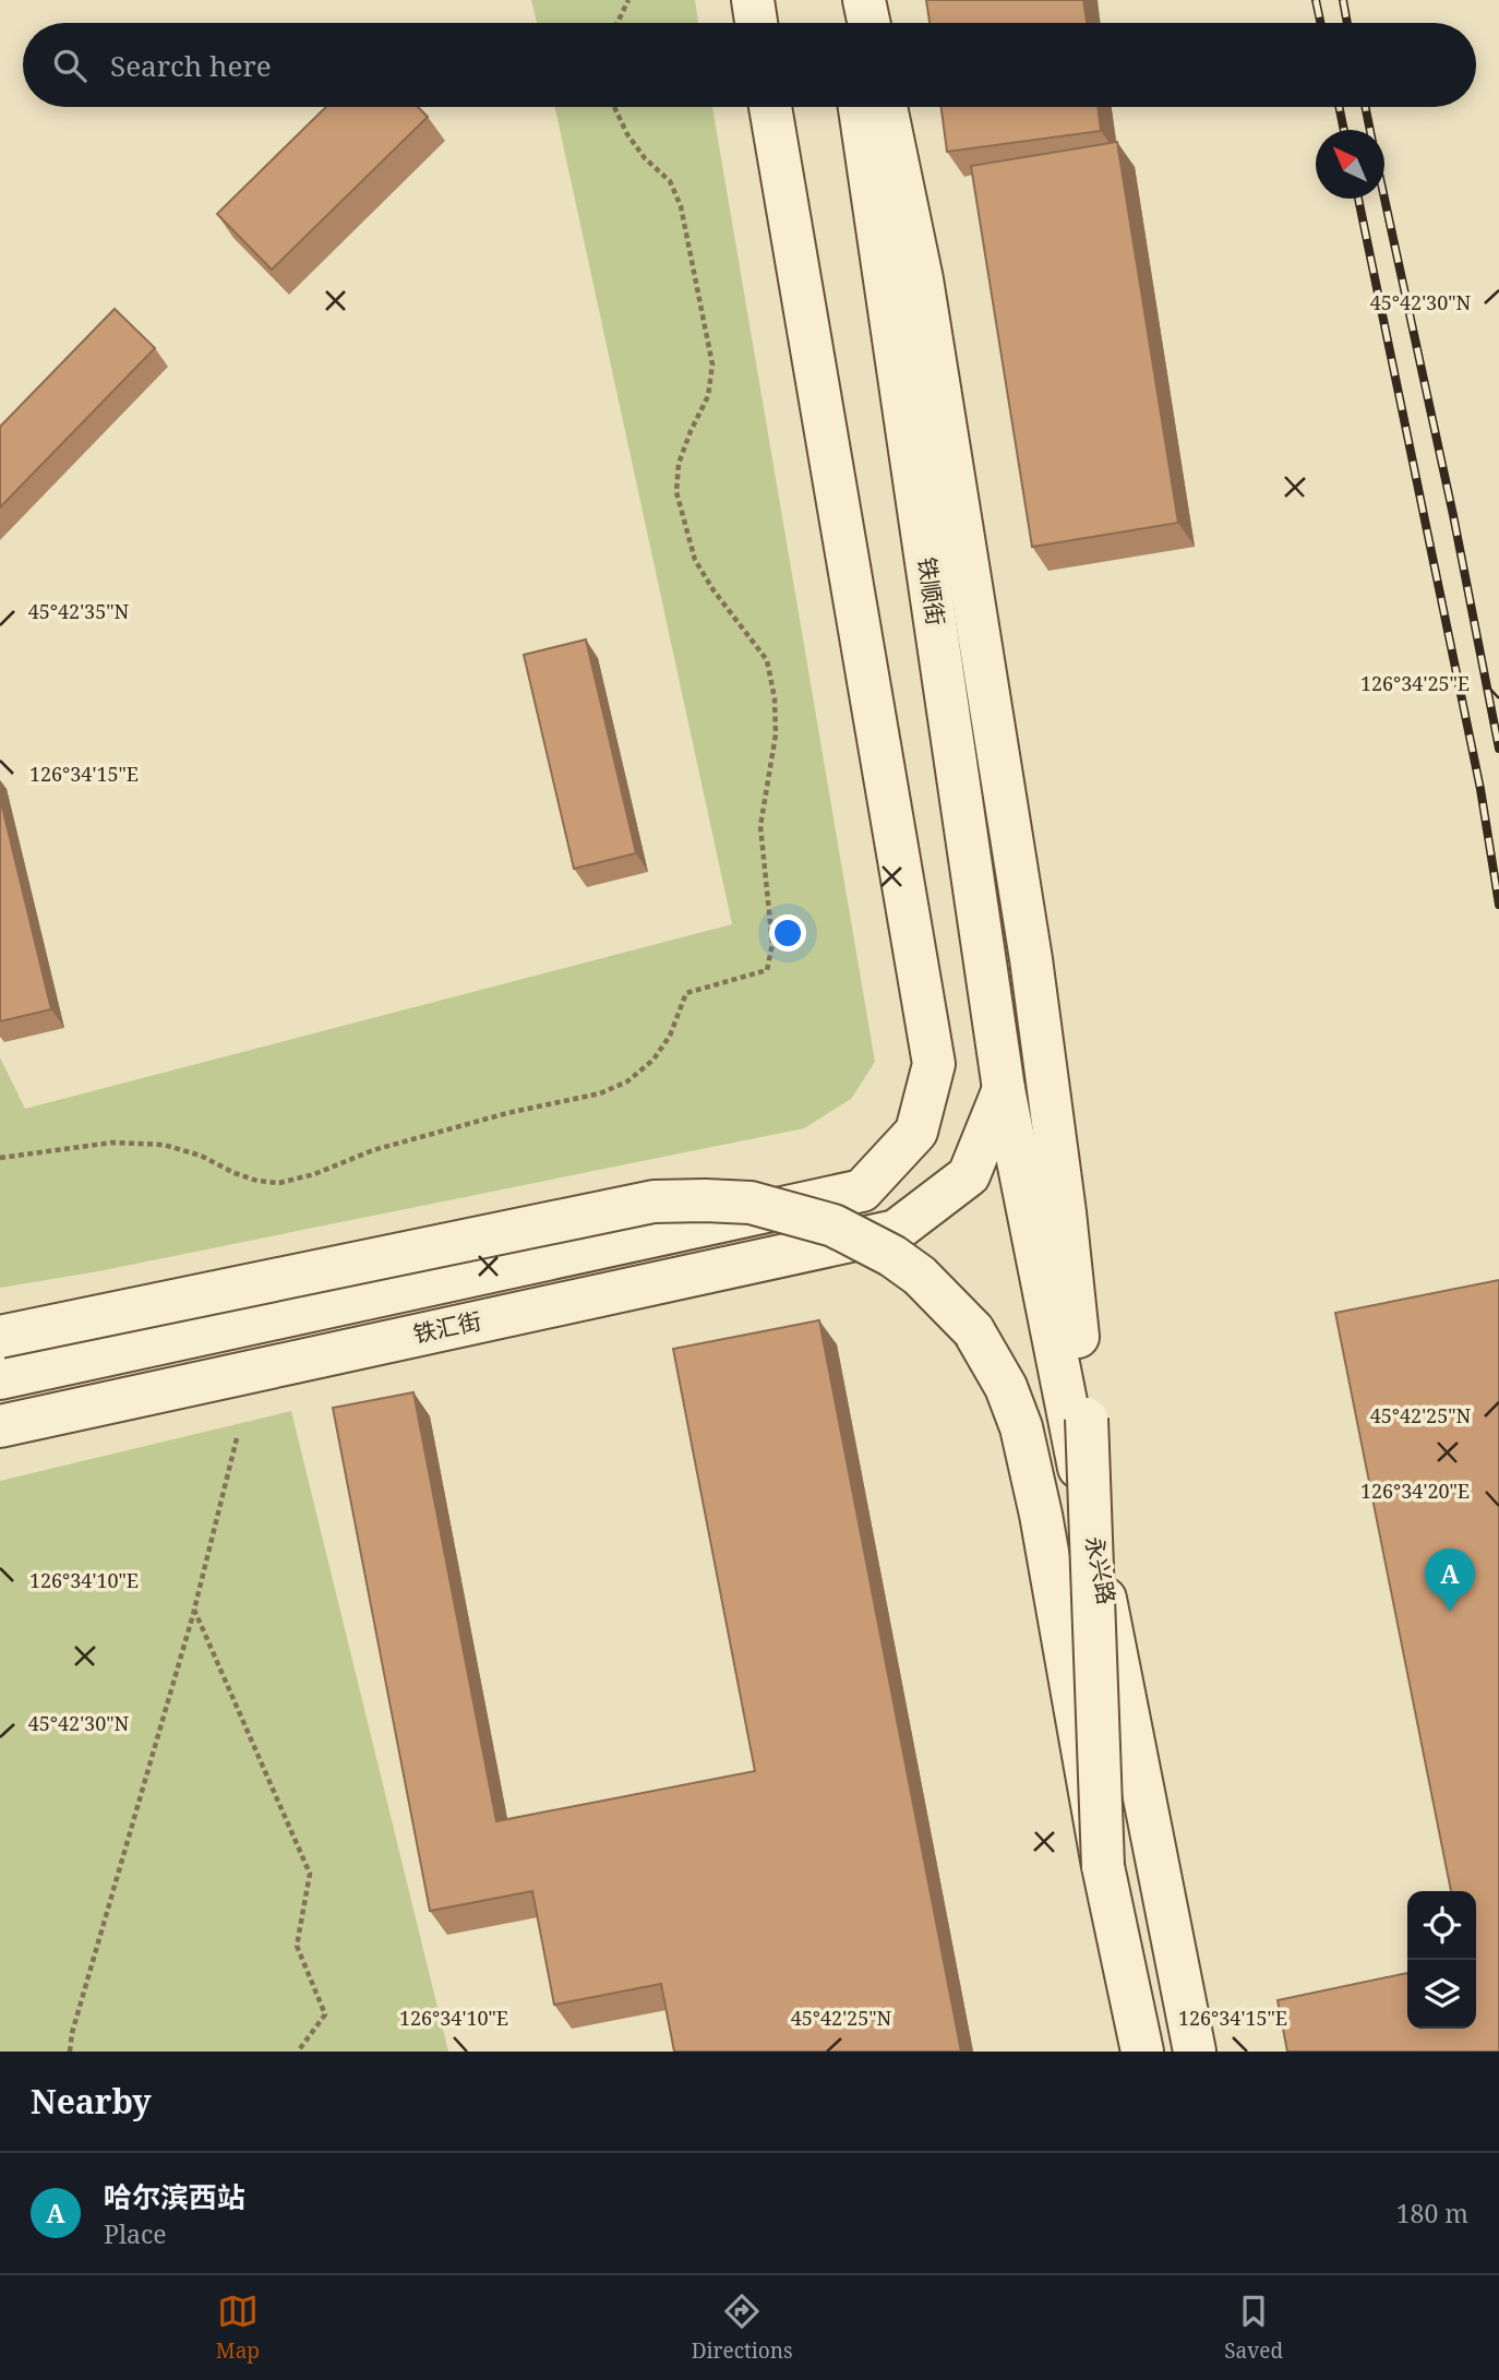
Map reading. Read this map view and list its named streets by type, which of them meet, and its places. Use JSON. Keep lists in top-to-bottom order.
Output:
{
  "streets": {
    "main road": ["铁顺街", "铁汇街", "永兴路"]
  },
  "crossings": [
    ["铁顺街", "铁汇街"],
    ["铁顺街", "永兴路"],
    ["铁汇街", "永兴路"]
  ],
  "north": "top left",
  "page": {
    "search": "Search here",
    "pins": "A",
    "heading": "Nearby",
    "list": [
      {
        "mark": "A",
        "name": "哈尔滨西站",
        "note": "Place",
        "value": "180 m"
      }
    ],
    "nav": ["Map", "Directions", "Saved"]
  },
  "coordinates": [
    "45°42'30\"N",
    "45°42'35\"N",
    "126°34'25\"E",
    "126°34'15\"E",
    "45°42'25\"N",
    "126°34'20\"E",
    "126°34'10\"E"
  ]
}
